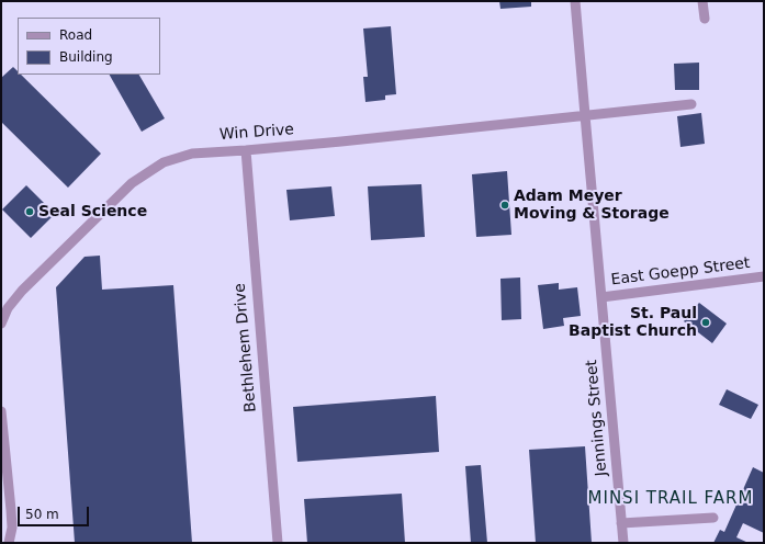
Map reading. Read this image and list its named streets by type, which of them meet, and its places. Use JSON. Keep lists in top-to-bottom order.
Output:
{
  "streets": {
    "street": [
      "Win Drive",
      "East Goepp Street",
      "Bethlehem Drive",
      "Jennings Street"
    ]
  },
  "crossings": [
    ["Win Drive", "Bethlehem Drive"],
    ["Win Drive", "Jennings Street"],
    ["East Goepp Street", "Jennings Street"]
  ],
  "districts": ["MINSI TRAIL FARM"],
  "places": ["Adam Meyer Moving & Storage", "Seal Science", "St. Paul Baptist Church"],
  "legend": ["Road", "Building"],
  "scale_bar": "50 m"
}
